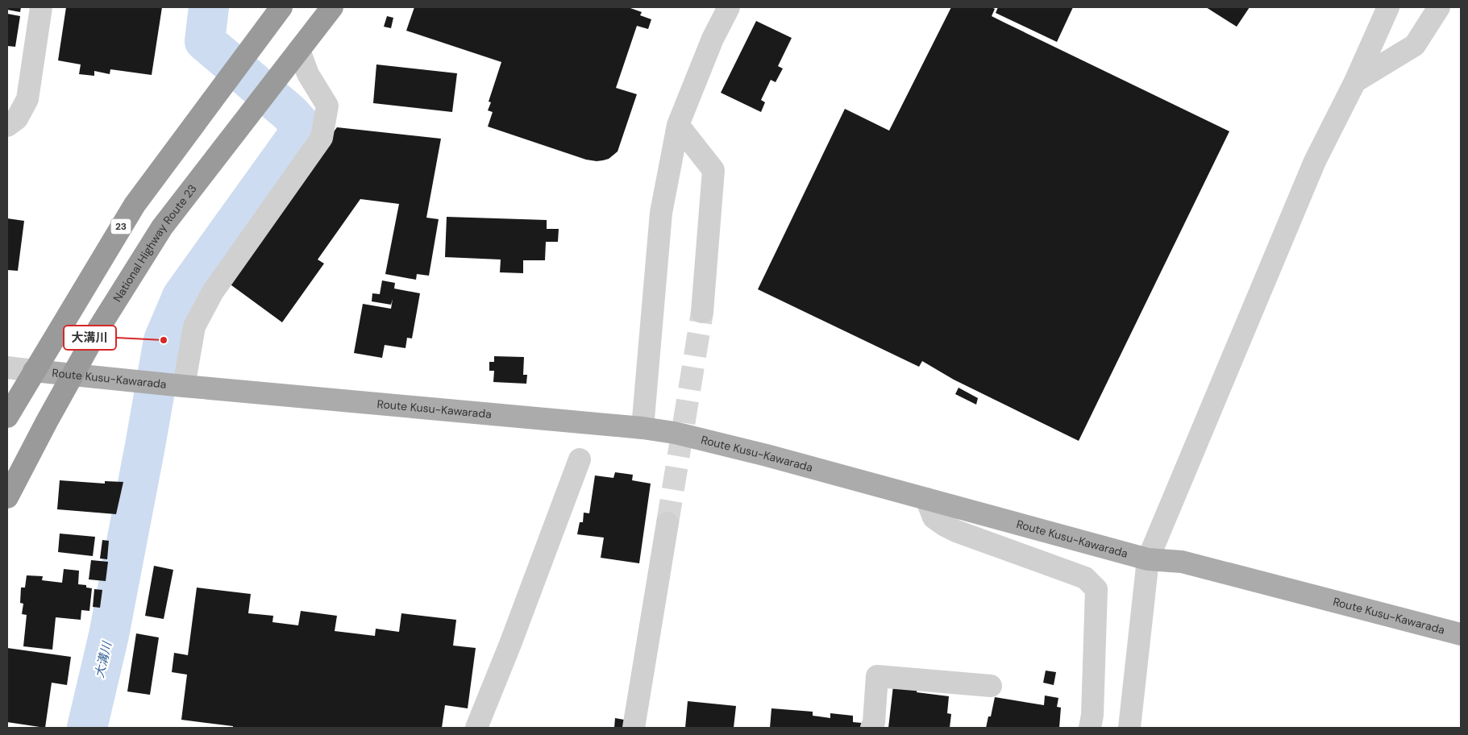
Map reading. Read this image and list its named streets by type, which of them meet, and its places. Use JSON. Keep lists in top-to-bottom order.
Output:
{
  "streets": {
    "highway": ["23", "National Highway Route 23"],
    "main road": ["Route Kusu-Kawarada"]
  },
  "crossings": [
    ["23", "Route Kusu-Kawarada"],
    ["National Highway Route 23", "Route Kusu-Kawarada"]
  ],
  "water": ["大溝川"],
  "places": ["大溝川"]
}
